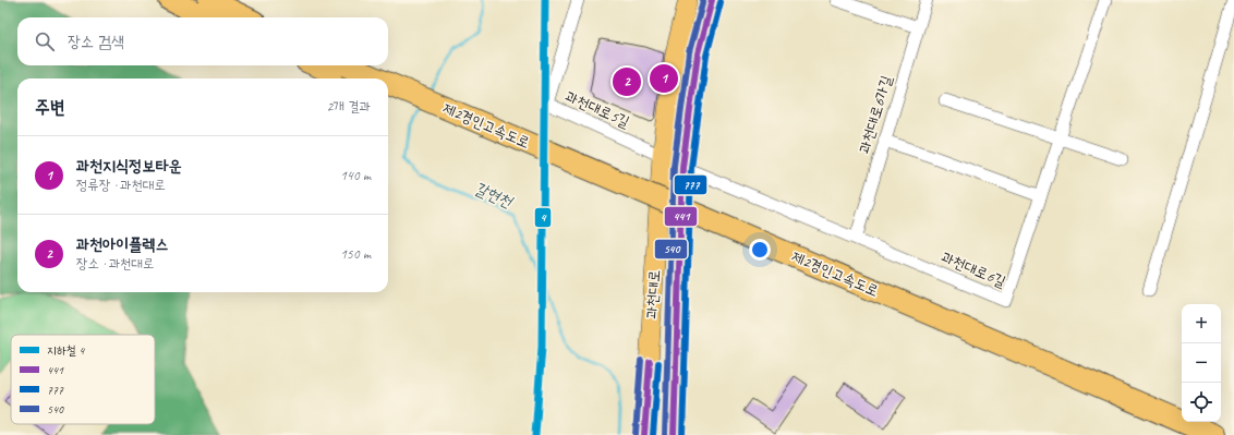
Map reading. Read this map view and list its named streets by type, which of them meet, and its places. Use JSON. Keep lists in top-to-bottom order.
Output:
{
  "streets": {
    "highway": ["제2경인고속도로"],
    "main road": ["과천대로"],
    "street": ["과천대로5길", "과천대로6가길", "과천대로6길"]
  },
  "crossings": [
    ["과천대로5길", "과천대로"],
    ["과천대로6가길", "과천대로6길"],
    ["과천대로6길", "과천대로"]
  ],
  "water": ["갈현천"],
  "lines": [
    "metro line 4",
    "transit line 441",
    "transit line 540",
    "transit line 777"
  ],
  "legend": [
    "지하철 4",
    "441",
    "777",
    "540"
  ],
  "page": {
    "search": "장소 검색",
    "pins": ["1", "2"],
    "heading": ["주변", "2개 결과"],
    "list": [
      {
        "mark": "1",
        "name": "과천지식정보타운",
        "note": "정류장 · 과천대로",
        "value": "140 m"
      },
      {
        "mark": "2",
        "name": "과천아이플렉스",
        "note": "장소 · 과천대로",
        "value": "150 m"
      }
    ],
    "map_buttons": ["+", "−"]
  }
}
